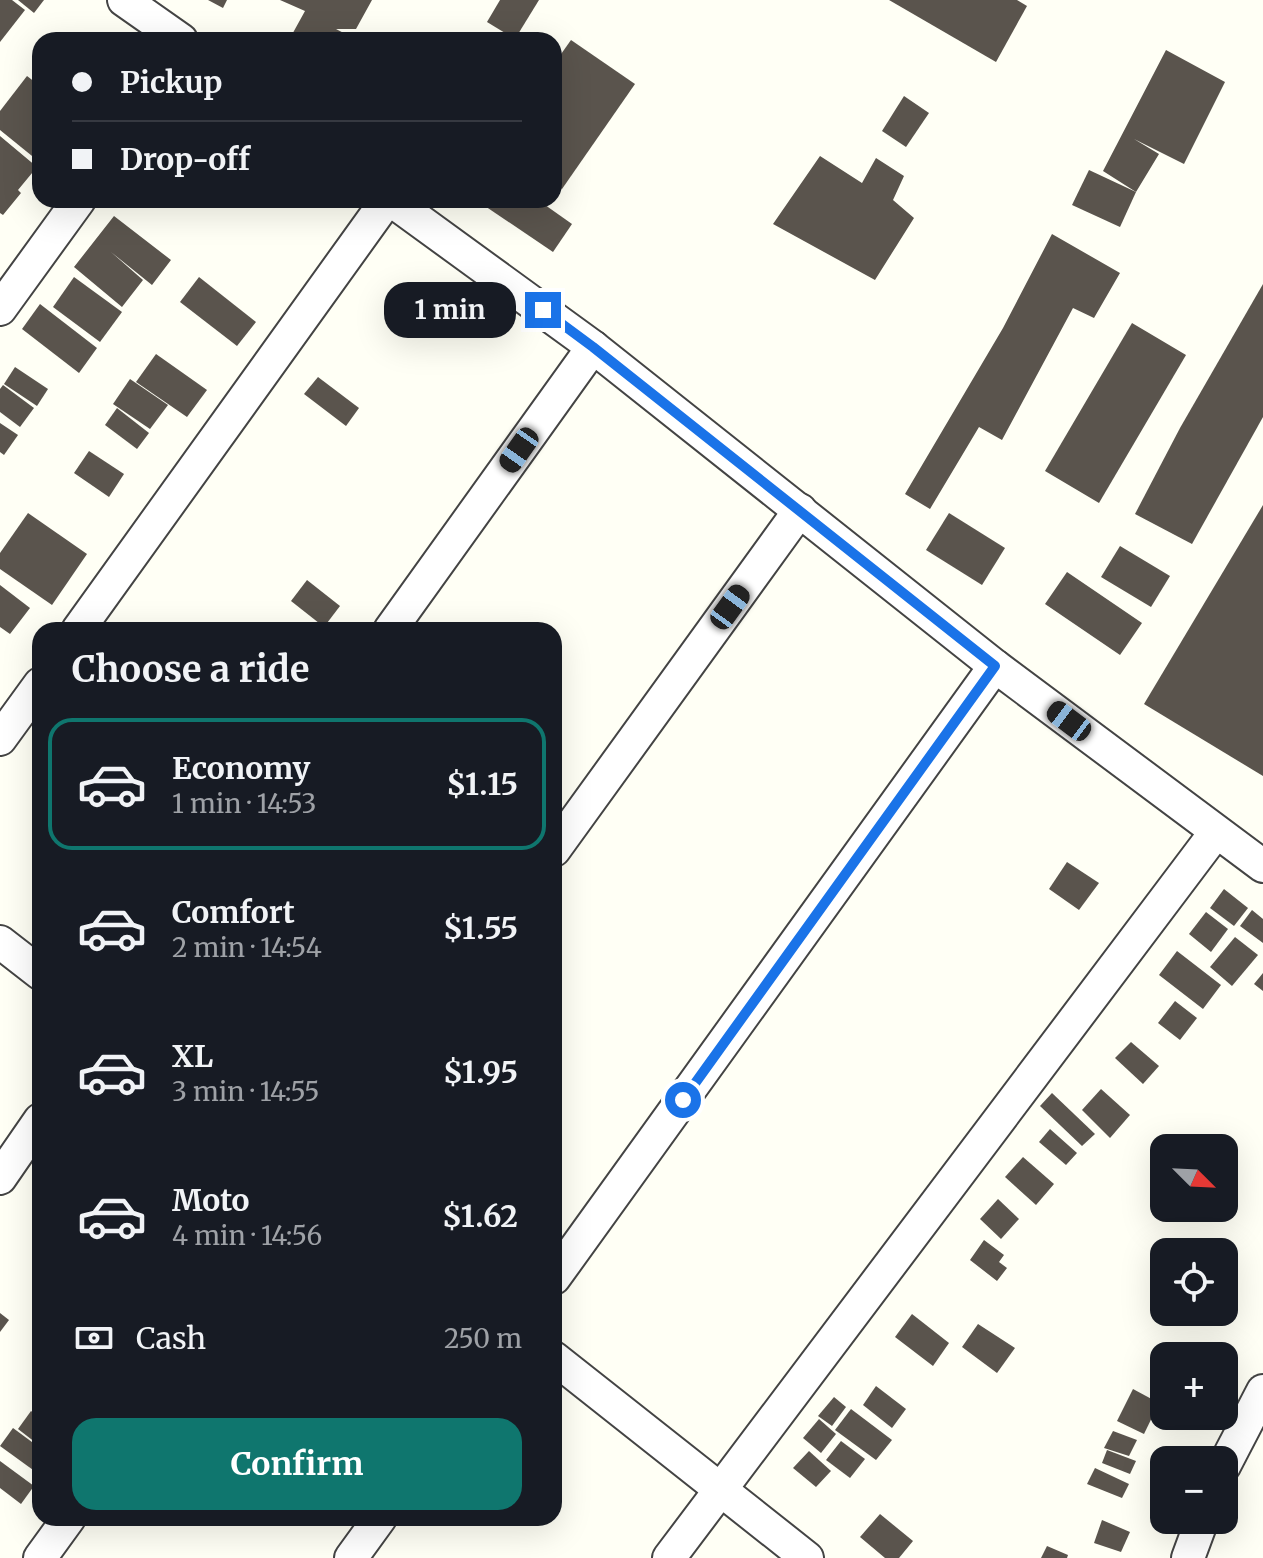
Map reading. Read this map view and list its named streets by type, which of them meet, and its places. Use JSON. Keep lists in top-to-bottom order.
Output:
{
  "north": "bottom right",
  "page": {
    "banner": ["Pickup", "Drop-off"],
    "bubble": "1 min",
    "heading": "Choose a ride",
    "list": [
      {
        "name": "Economy",
        "note": "1 min · 14:53",
        "value": "$1.15"
      },
      {
        "name": "Comfort",
        "note": "2 min · 14:54",
        "value": "$1.55"
      },
      {
        "name": "XL",
        "note": "3 min · 14:55",
        "value": "$1.95"
      },
      {
        "name": "Moto",
        "note": "4 min · 14:56",
        "value": "$1.62"
      }
    ],
    "map_buttons": ["+", "−"],
    "pay": ["Cash", "250 m"],
    "buttons": "Confirm"
  }
}
